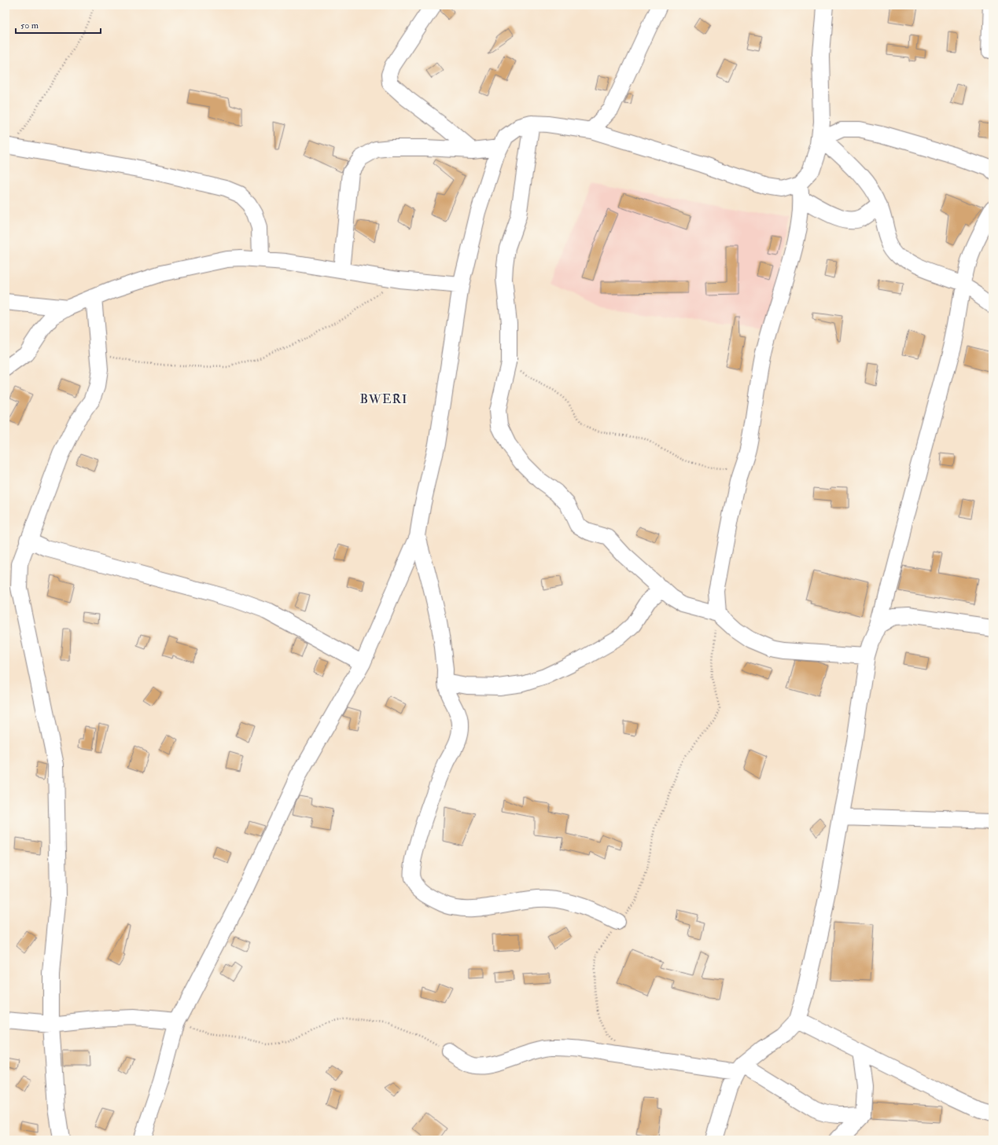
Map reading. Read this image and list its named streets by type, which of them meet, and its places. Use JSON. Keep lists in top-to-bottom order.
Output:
{
  "districts": ["BWERI"],
  "scale_bar": "50 m"
}
